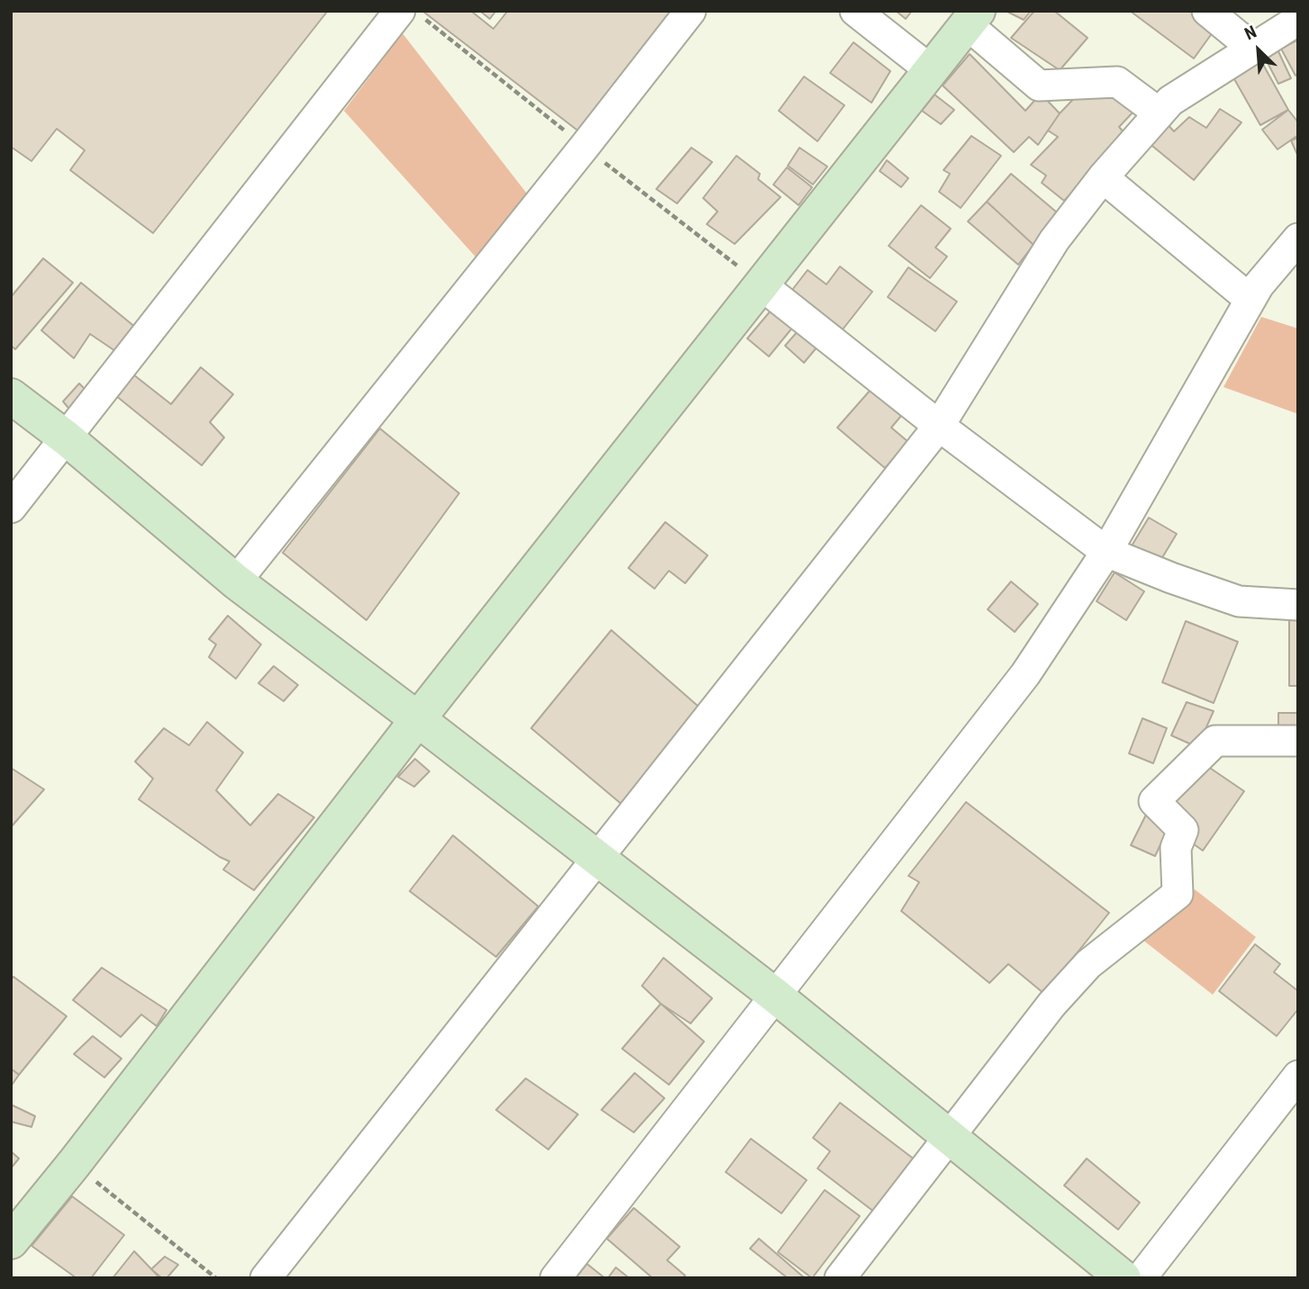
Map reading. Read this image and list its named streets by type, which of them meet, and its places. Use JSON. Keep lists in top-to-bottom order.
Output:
{
  "north": "top left"
}
